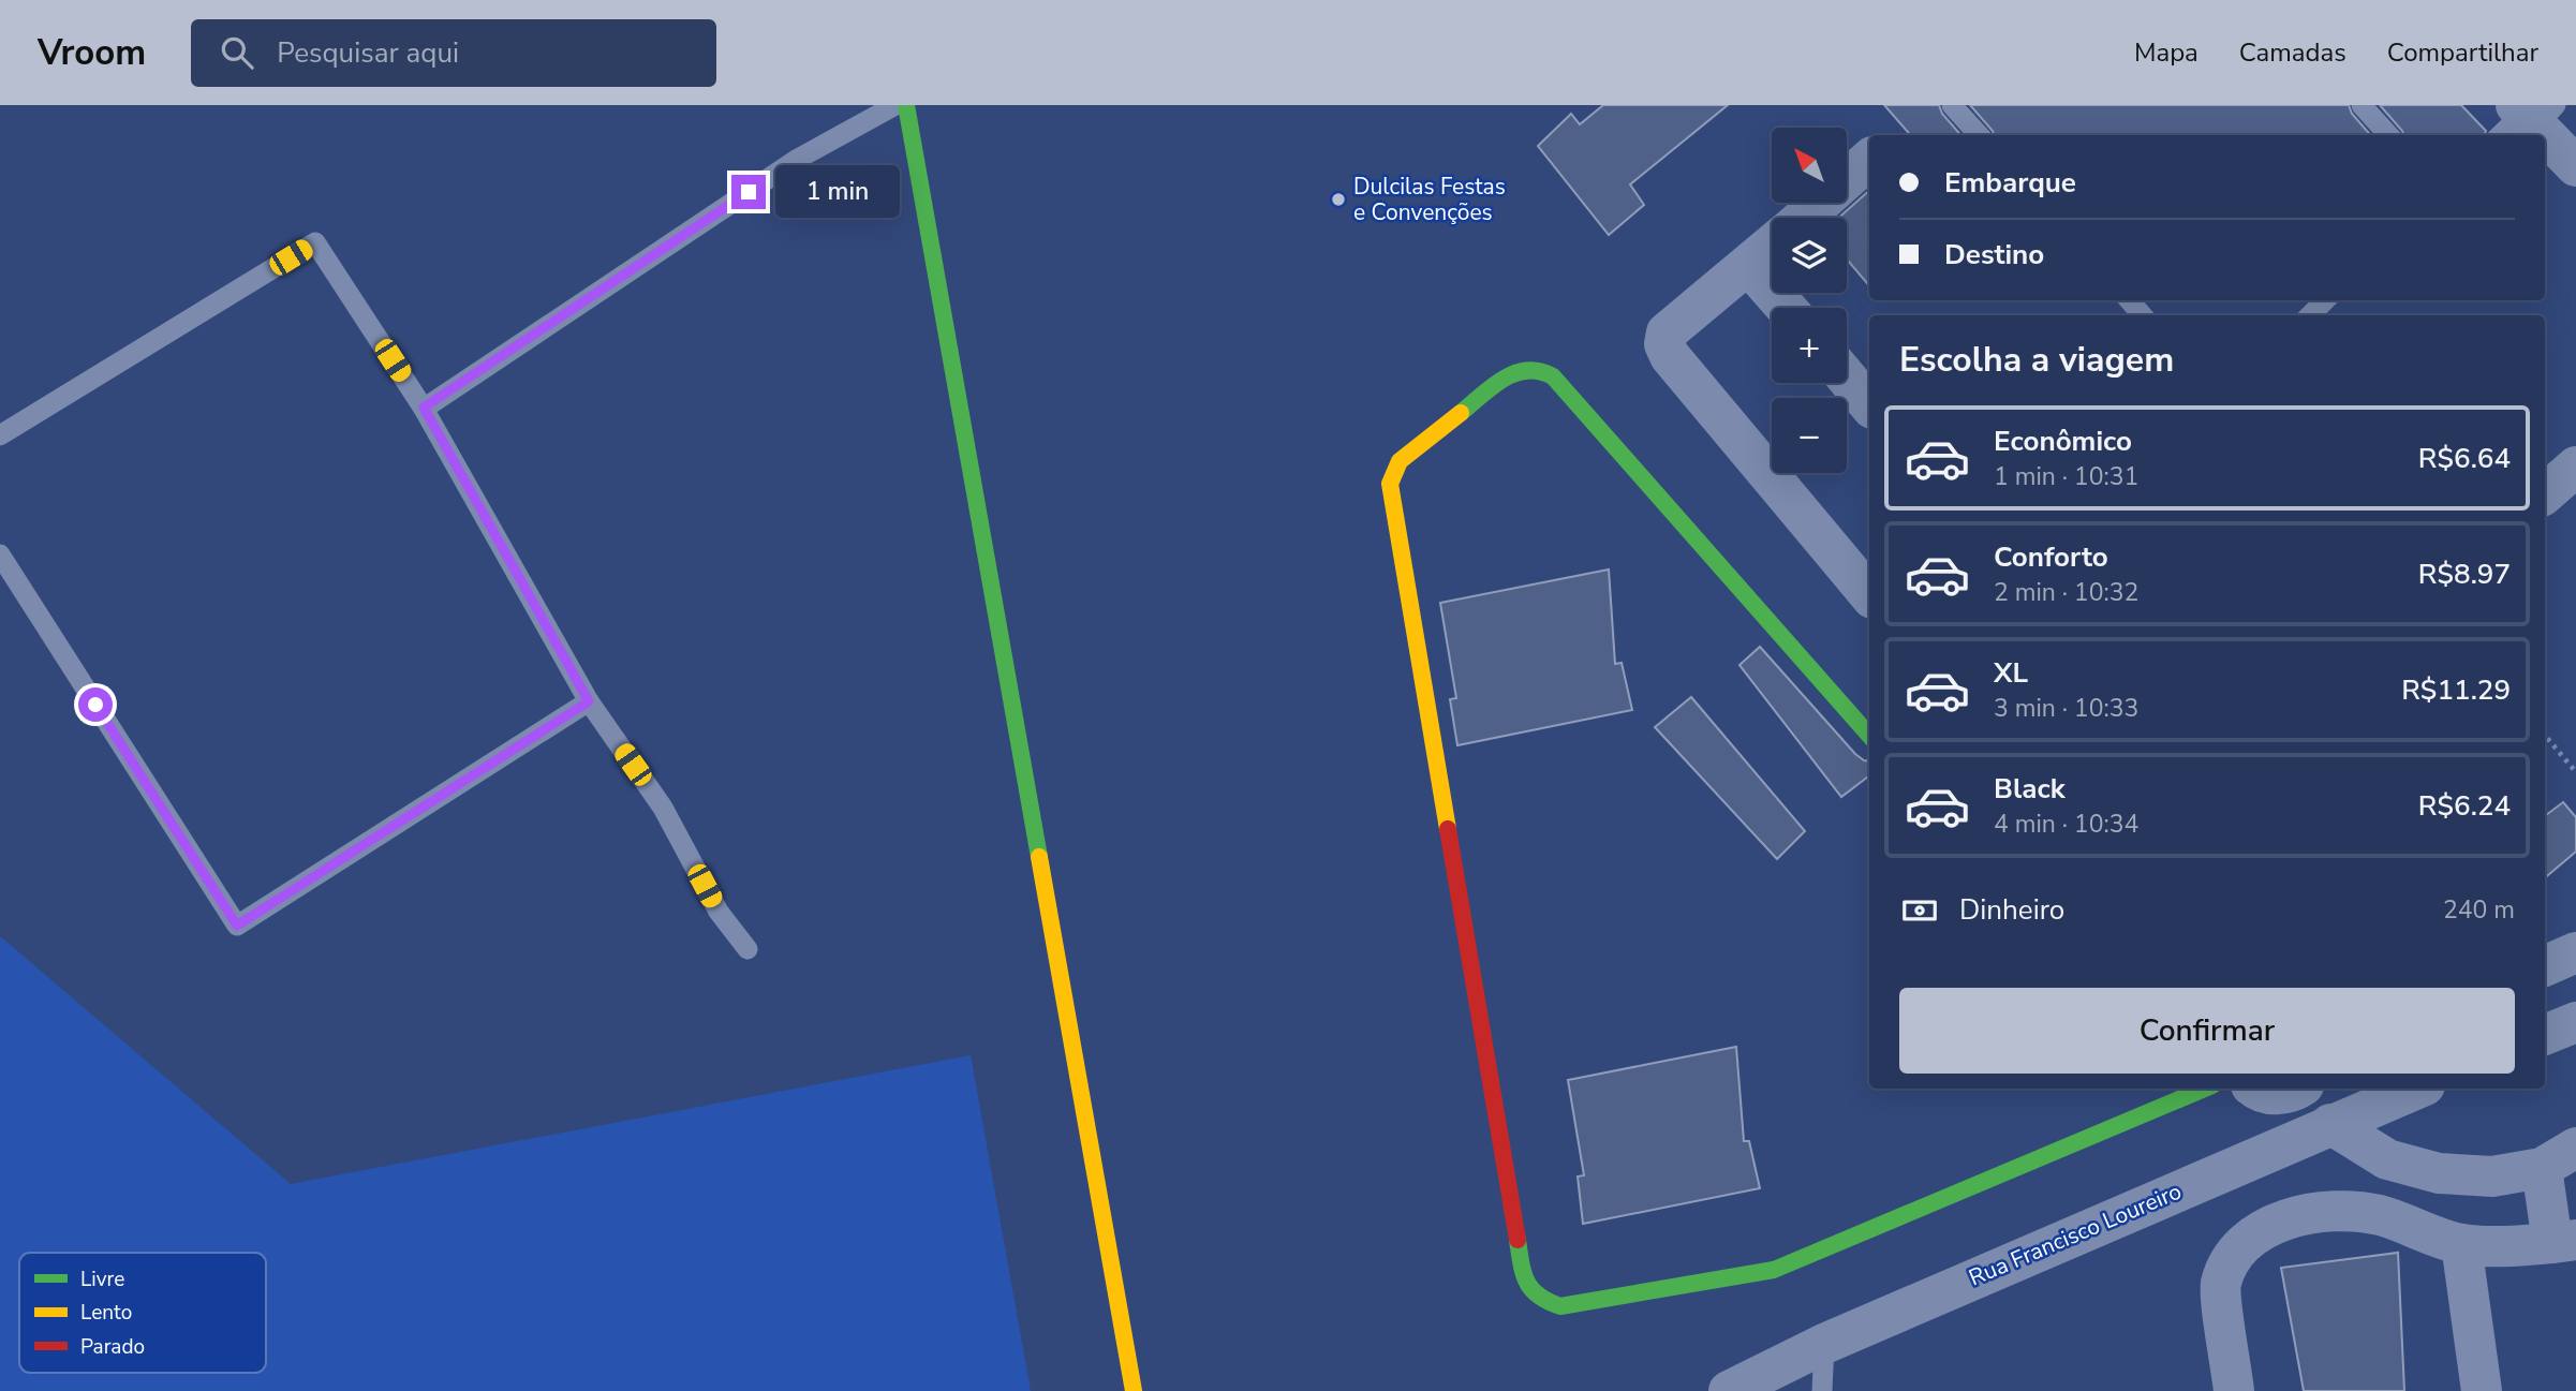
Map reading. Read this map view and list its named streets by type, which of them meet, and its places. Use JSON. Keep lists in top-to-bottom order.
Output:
{
  "streets": {
    "street": ["Rua Francisco Loureiro"]
  },
  "places": ["Dulcilas Festas e Convenções"],
  "legend": ["Livre", "Lento", "Parado"],
  "north": "top left",
  "page": {
    "header": "Vroom",
    "search": "Pesquisar aqui",
    "nav": ["Mapa", "Camadas", "Compartilhar"],
    "map_buttons": ["+", "−"],
    "banner": ["Embarque", "Destino"],
    "bubble": "1 min",
    "heading": "Escolha a viagem",
    "list": [
      {
        "name": "Econômico",
        "note": "1 min · 10:31",
        "value": "R$6.64"
      },
      {
        "name": "Conforto",
        "note": "2 min · 10:32",
        "value": "R$8.97"
      },
      {
        "name": "XL",
        "note": "3 min · 10:33",
        "value": "R$11.29"
      },
      {
        "name": "Black",
        "note": "4 min · 10:34",
        "value": "R$6.24"
      }
    ],
    "pay": ["Dinheiro", "240 m"],
    "buttons": "Confirmar"
  }
}
